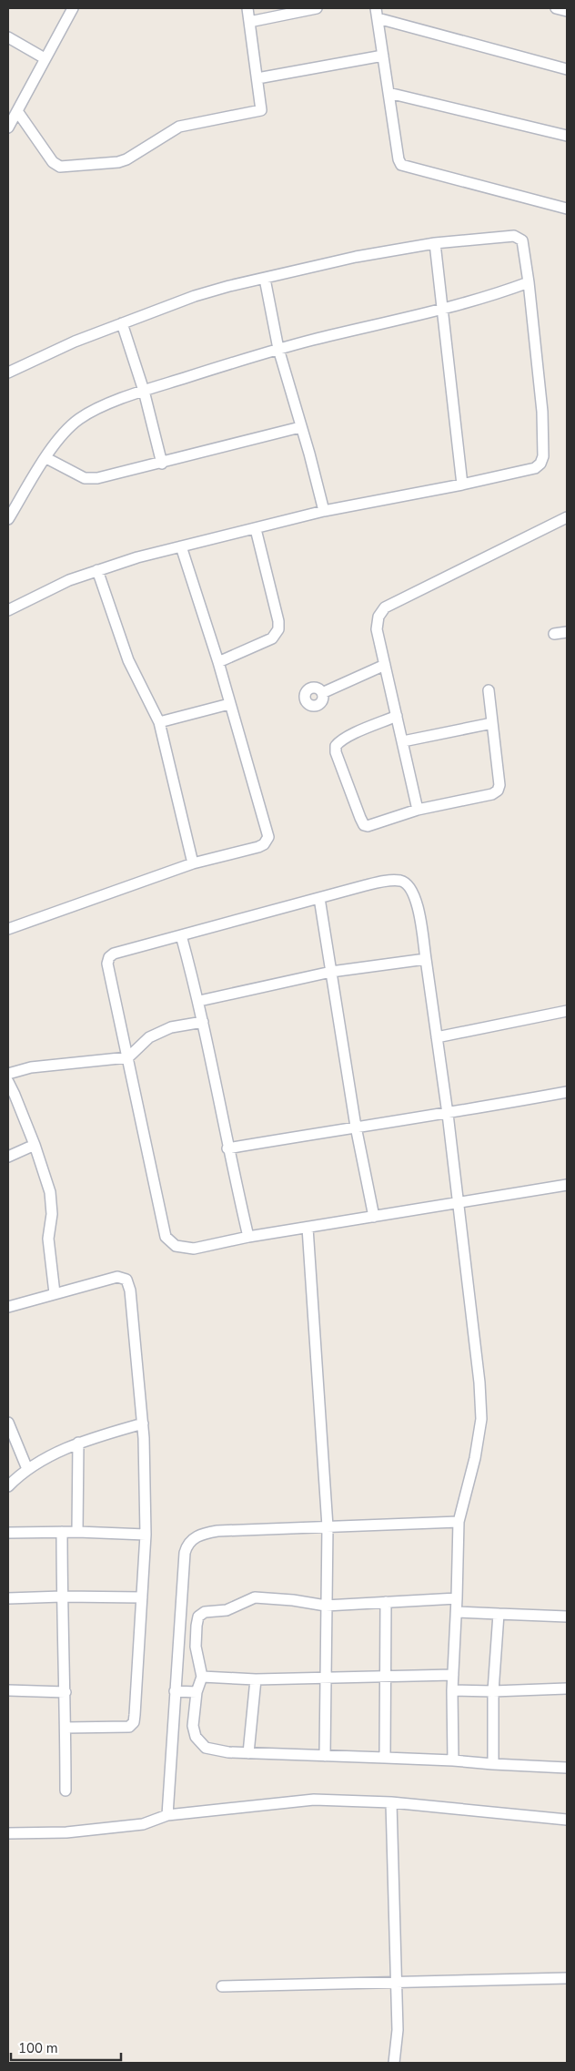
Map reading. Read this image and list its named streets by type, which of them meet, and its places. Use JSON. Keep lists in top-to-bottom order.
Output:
{
  "scale_bar": "100 m"
}
